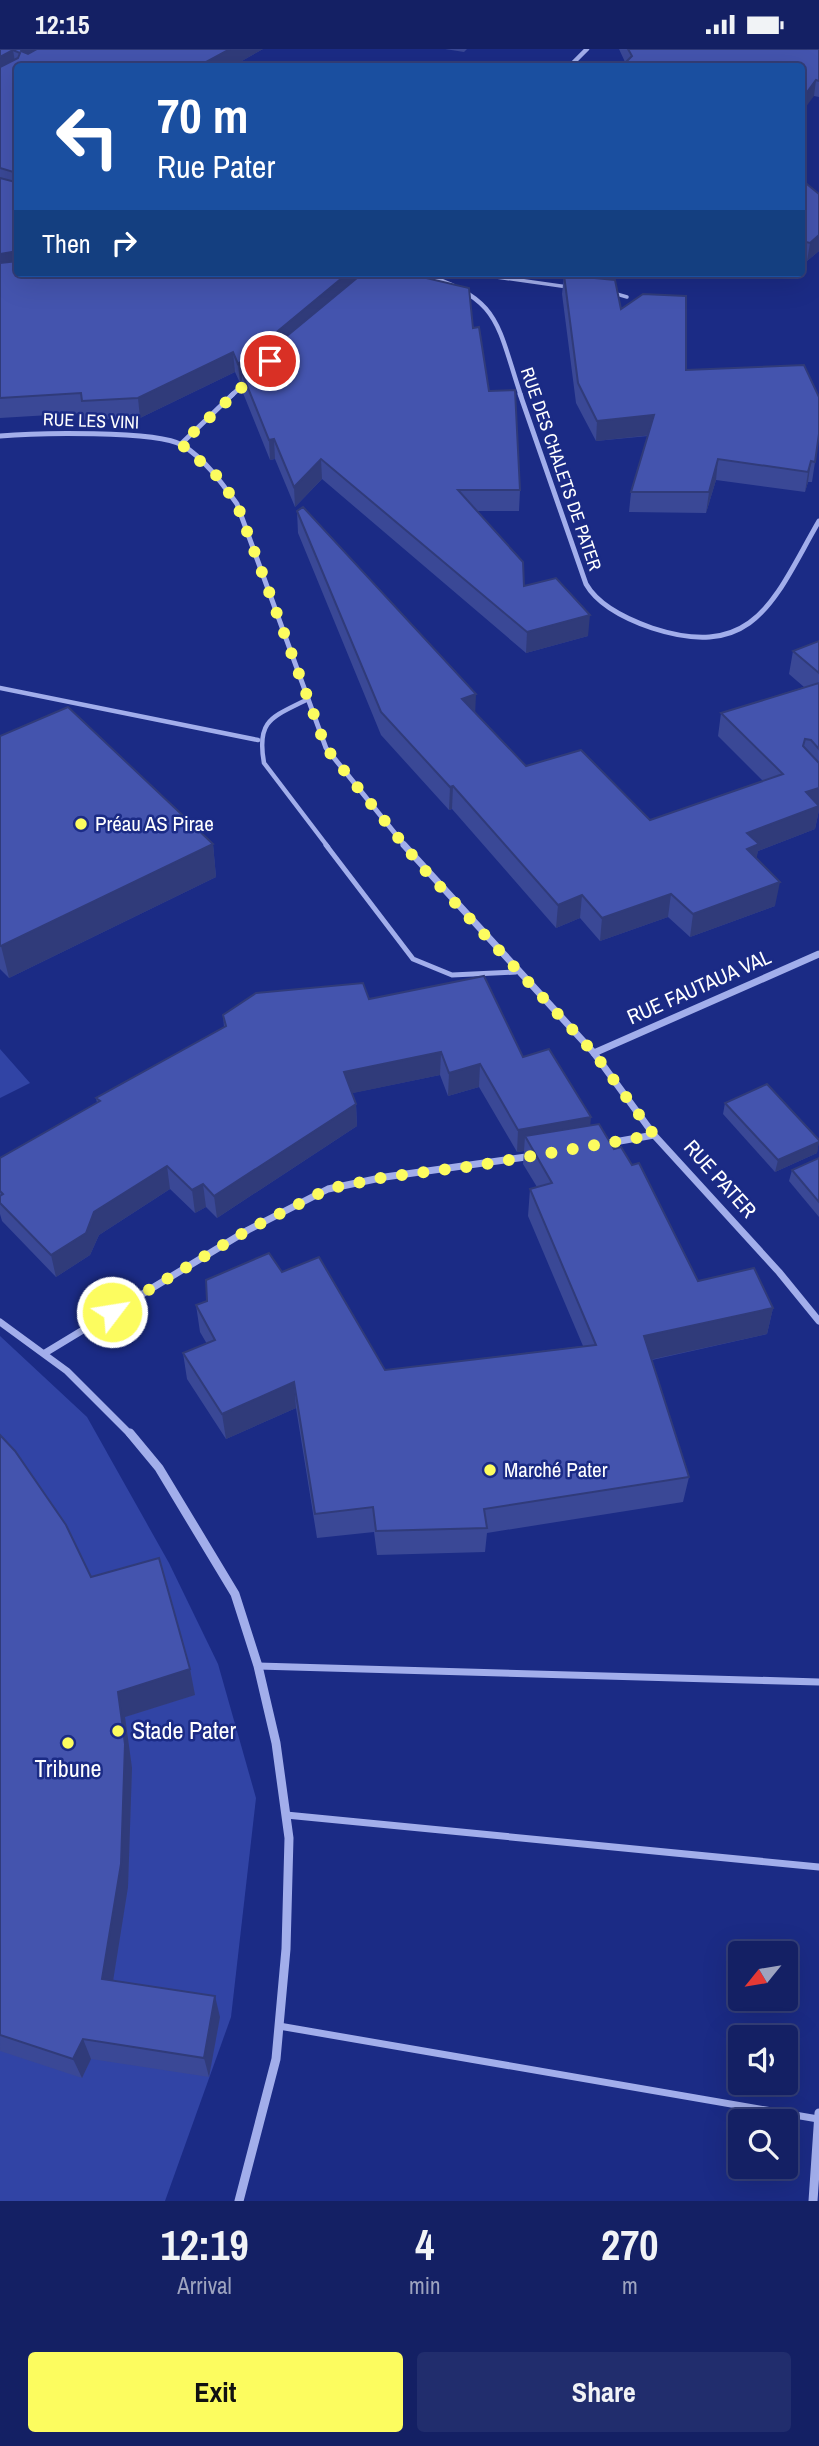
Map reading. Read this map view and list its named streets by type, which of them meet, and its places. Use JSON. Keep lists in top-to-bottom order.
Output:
{
  "streets": {
    "street": [
      "RUE LES VINI",
      "RUE DES CHALETS DE PATER",
      "RUE FAUTAUA VAL",
      "RUE PATER"
    ]
  },
  "crossings": [
    ["RUE LES VINI", "RUE PATER"],
    ["RUE FAUTAUA VAL", "RUE PATER"]
  ],
  "places": [
    "Préau AS Pirae",
    "Marché Pater",
    "Stade Pater",
    "Tribune"
  ],
  "north": "bottom left",
  "page": {
    "status": "12:15",
    "turn": ["70 m", "Rue Pater"],
    "then": "Then",
    "eta": [
      "12:19",
      "Arrival",
      "4",
      "min",
      "270",
      "m"
    ],
    "buttons": ["Exit", "Share"]
  }
}
